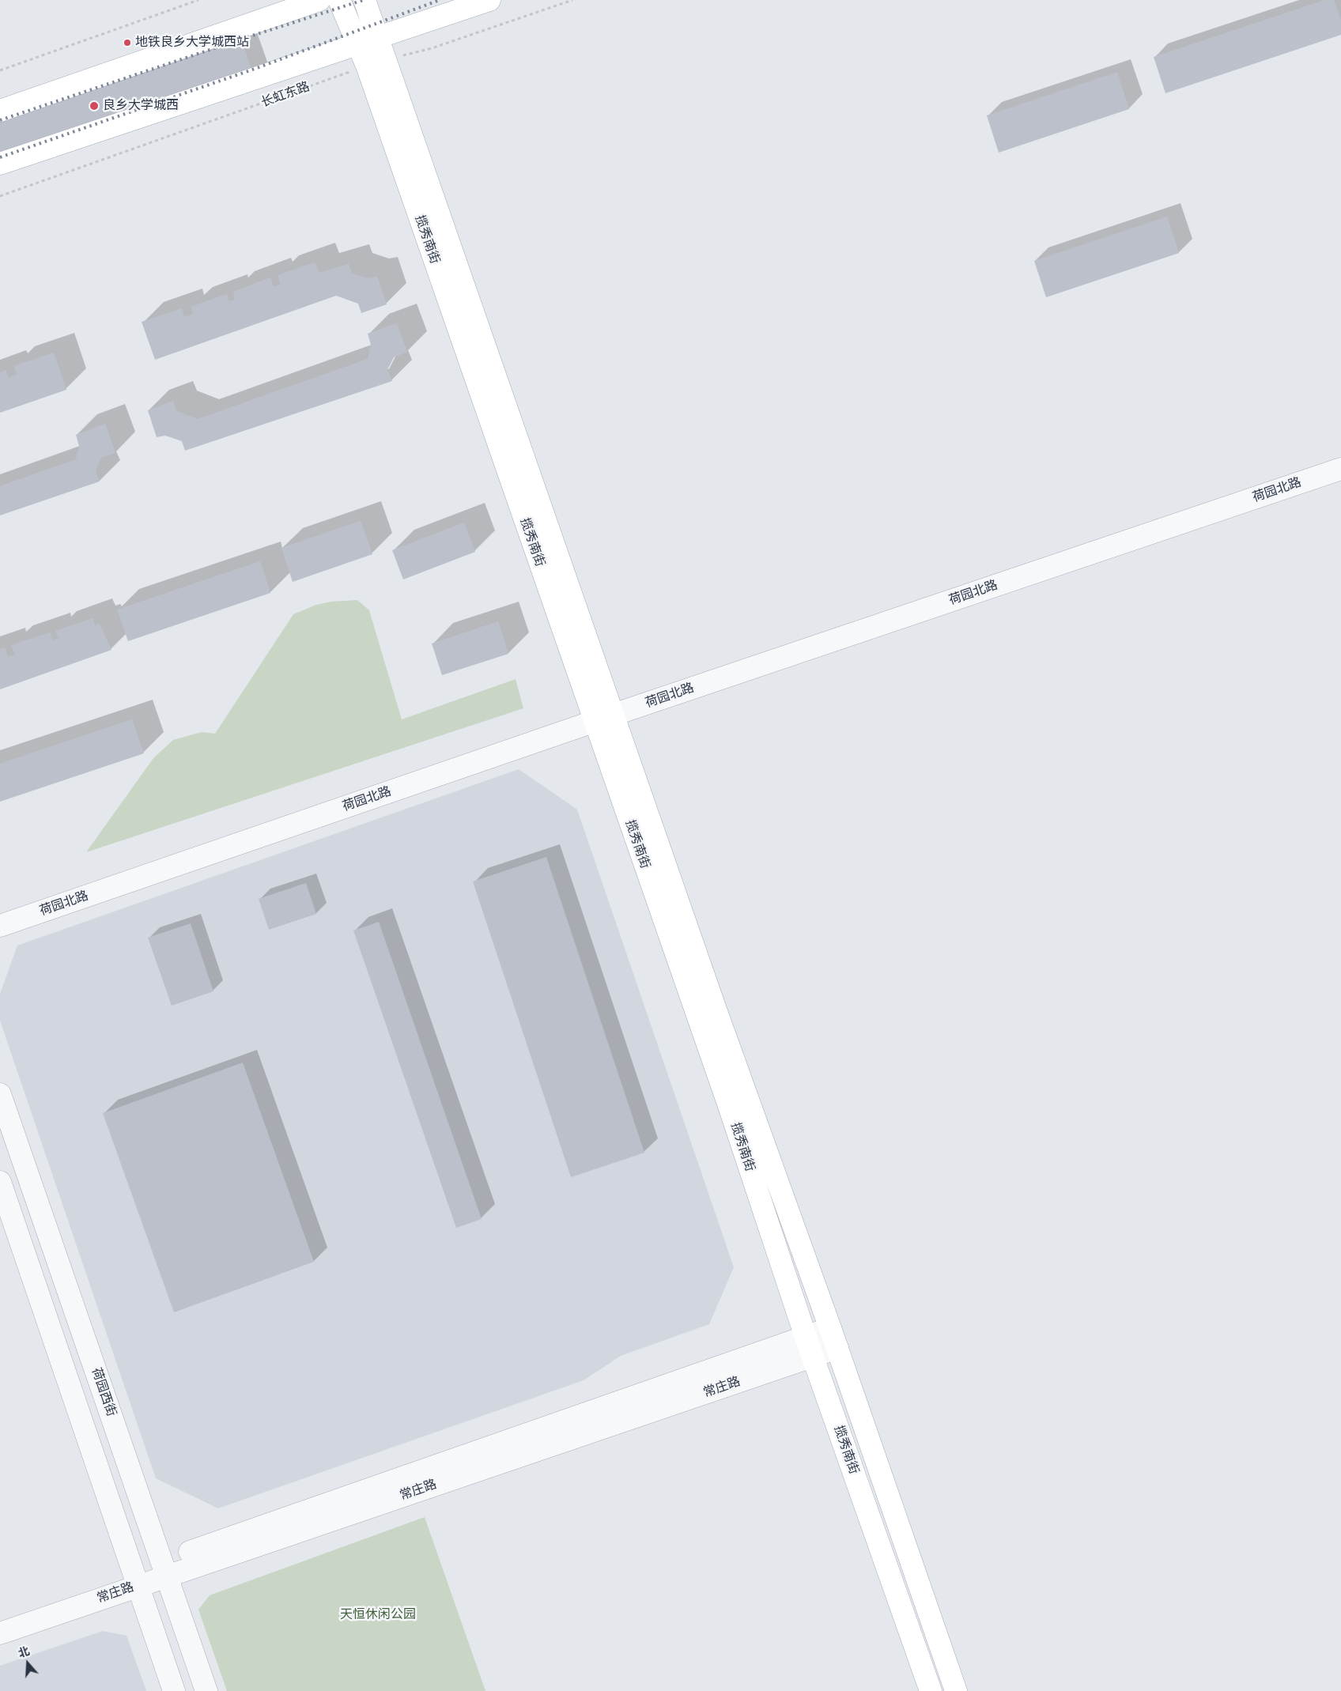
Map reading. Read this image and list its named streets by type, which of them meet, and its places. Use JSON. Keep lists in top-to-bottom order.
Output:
{
  "streets": {
    "main road": ["长虹东路", "揽秀南街"],
    "street": ["荷园北路", "常庄路", "荷园西街"]
  },
  "crossings": [
    ["长虹东路", "揽秀南街"],
    ["揽秀南街", "荷园北路"],
    ["揽秀南街", "常庄路"],
    ["常庄路", "荷园西街"]
  ],
  "parks": ["天恒休闲公园"],
  "places": ["地铁良乡大学城西站", "良乡大学城西"],
  "north": "top"
}
